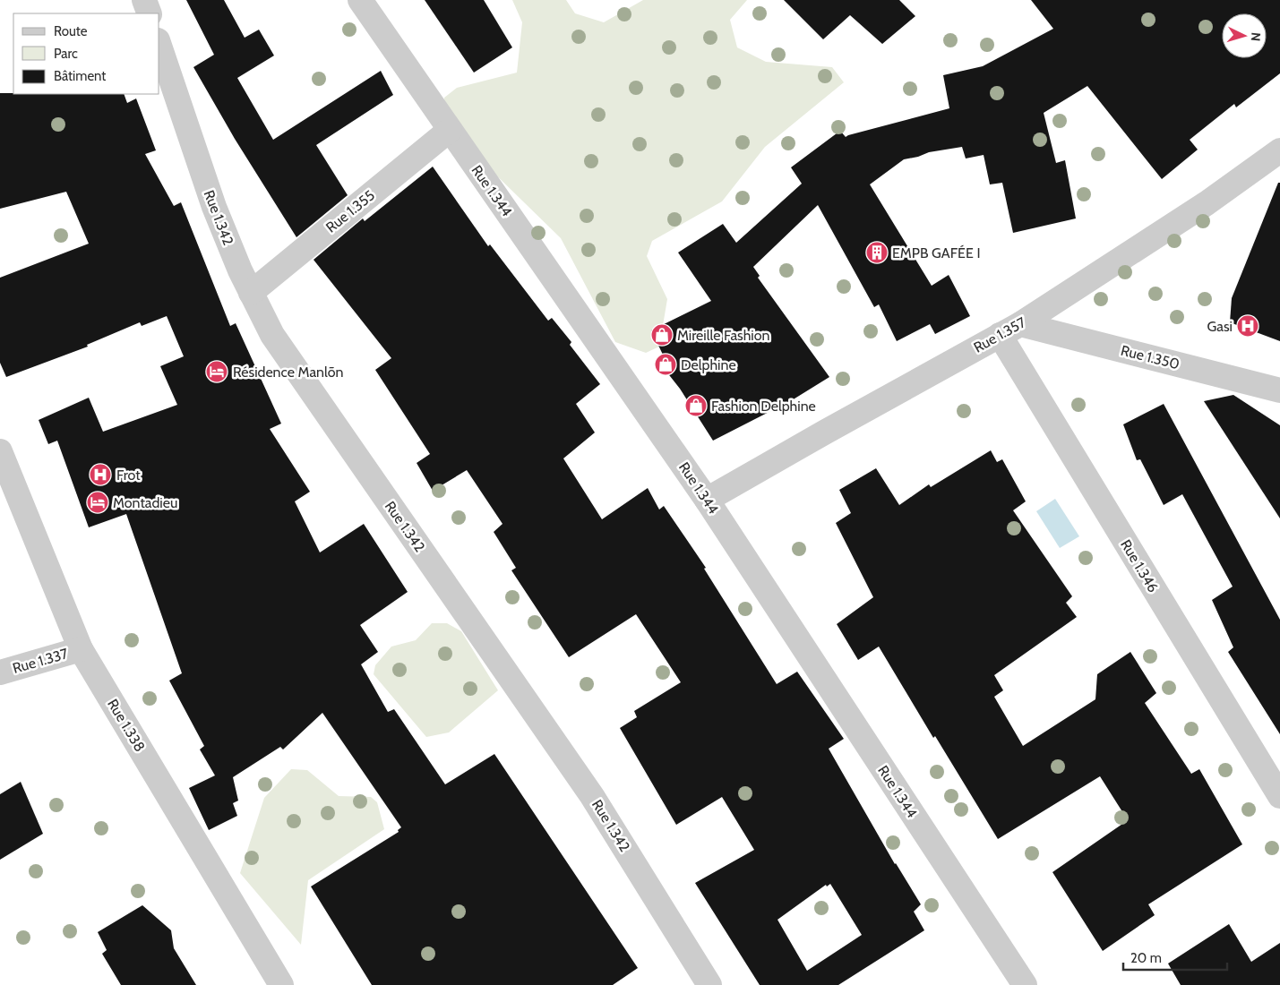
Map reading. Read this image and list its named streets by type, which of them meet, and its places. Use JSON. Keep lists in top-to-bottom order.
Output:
{
  "streets": {
    "street": [
      "Rue 1.344",
      "Rue 1.355",
      "Rue 1.342",
      "Rue 1.357",
      "Rue 1.350",
      "Rue 1.346",
      "Rue 1.337",
      "Rue 1.338"
    ]
  },
  "crossings": [
    ["Rue 1.344", "Rue 1.355"],
    ["Rue 1.344", "Rue 1.357"],
    ["Rue 1.355", "Rue 1.342"],
    ["Rue 1.357", "Rue 1.350"],
    ["Rue 1.357", "Rue 1.346"],
    ["Rue 1.350", "Rue 1.346"],
    ["Rue 1.337", "Rue 1.338"]
  ],
  "places": {
    "building": ["EMPB GAFÉE I"],
    "hospital": ["Gasi", "Frot"],
    "shop": ["Mireille Fashion", "Delphine", "Fashion Delphine"],
    "hotel": ["Résidence Manlõn", "Montadieu"]
  },
  "legend": ["Route", "Parc", "Bâtiment"],
  "scale_bar": "20 m",
  "north": "right"
}
